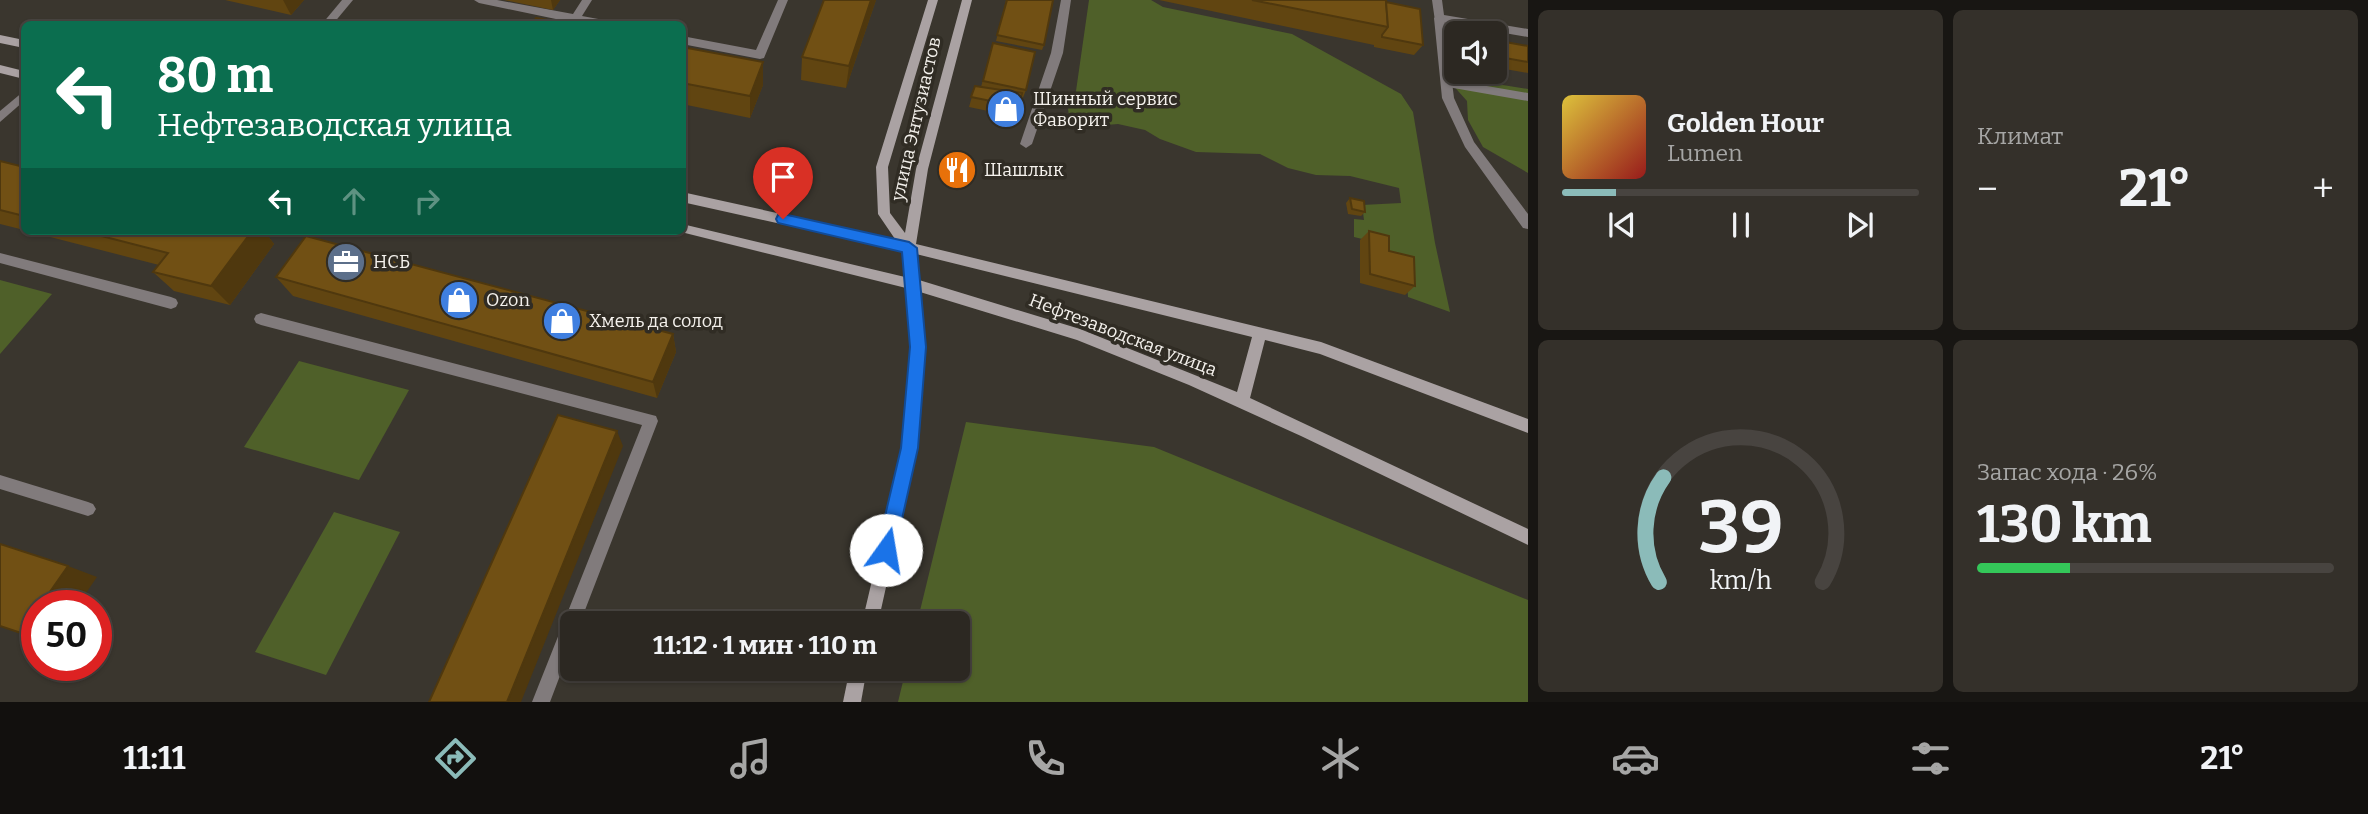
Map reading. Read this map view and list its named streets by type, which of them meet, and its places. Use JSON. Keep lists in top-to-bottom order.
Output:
{
  "streets": {
    "main road": ["улица Энтузиастов", "Нефтезаводская улица"]
  },
  "crossings": [
    ["улица Энтузиастов", "Нефтезаводская улица"]
  ],
  "places": {
    "shop": ["Шинный сервис Фаворит", "Ozon", "Хмель да солод"],
    "restaurant": ["Шашлык"],
    "office": ["НСБ"]
  },
  "page": {
    "tile": [
      "Климат",
      ["Запас хода · 26%", "130 km"]
    ],
    "turn": ["80 m", "Нефтезаводская улица"],
    "song": ["Golden Hour", "Lumen"],
    "heat": ["−", "21°", "+"],
    "limit": "50",
    "trip": "11:12 · 1 мин · 110 m",
    "tabs": ["11:11", "21°"],
    "gauge": ["39", "km/h"]
  }
}
